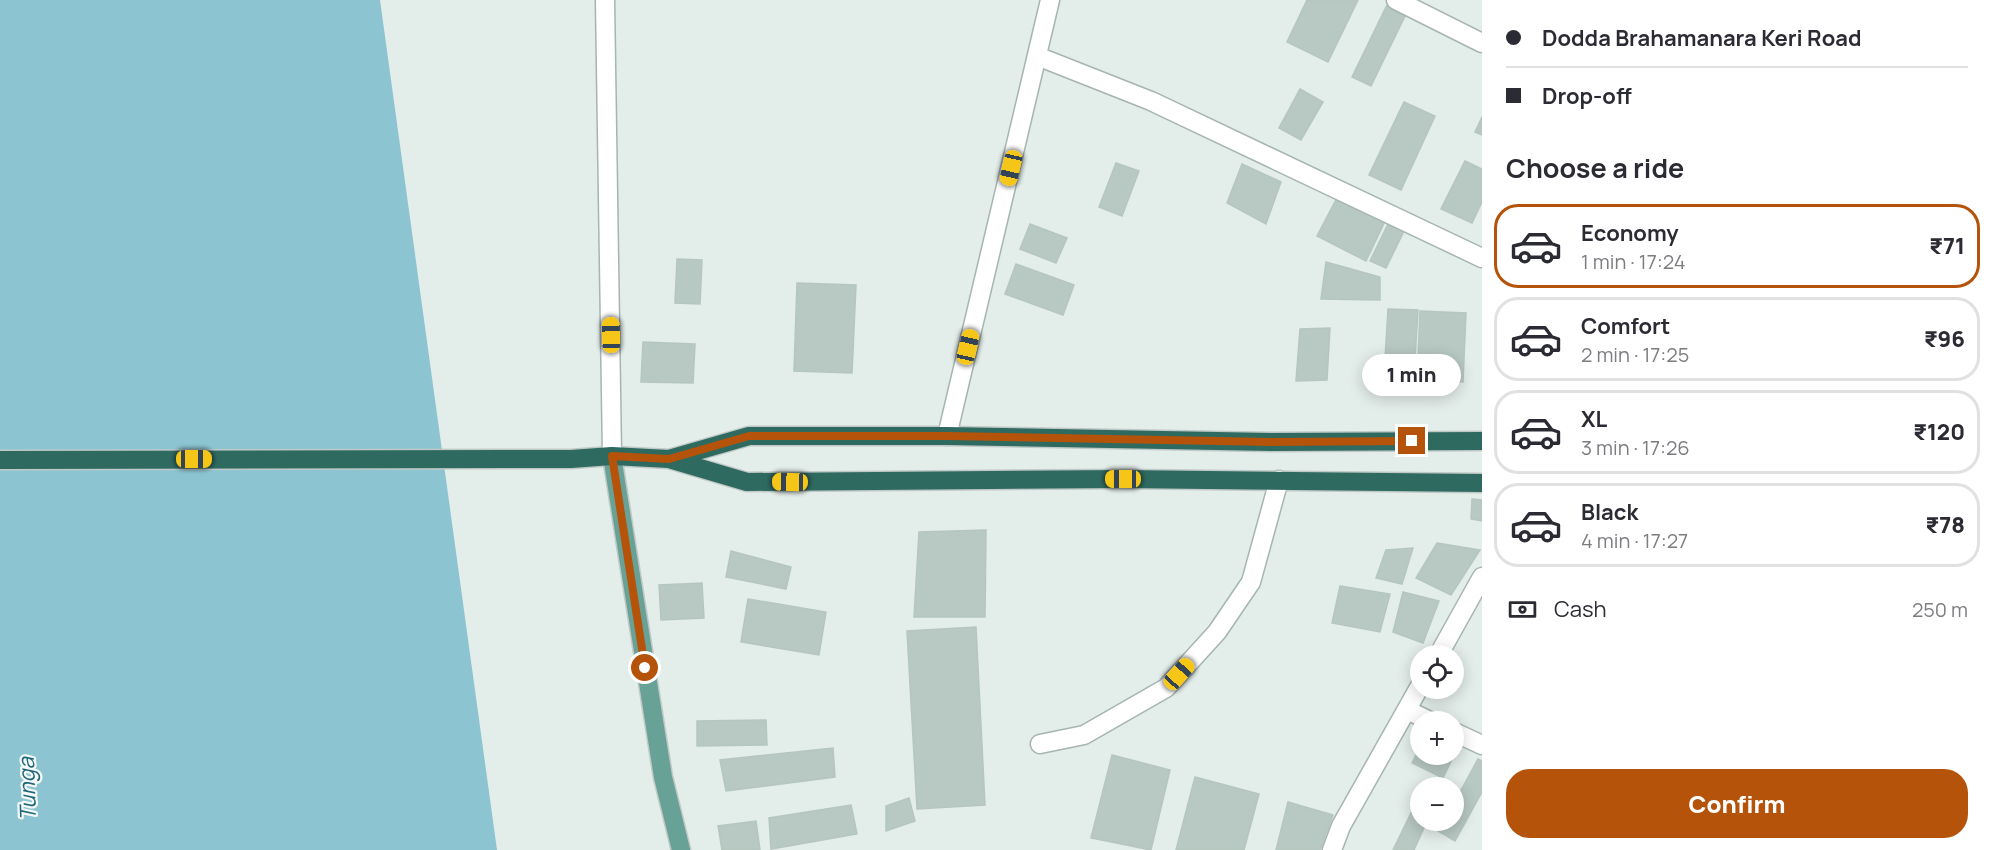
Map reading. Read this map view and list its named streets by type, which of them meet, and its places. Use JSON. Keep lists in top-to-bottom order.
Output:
{
  "water": ["Tunga"],
  "page": {
    "banner": ["Dodda Brahamanara Keri Road", "Drop-off"],
    "heading": "Choose a ride",
    "list": [
      {
        "name": "Economy",
        "note": "1 min · 17:24",
        "value": "₹71"
      },
      {
        "name": "Comfort",
        "note": "2 min · 17:25",
        "value": "₹96"
      },
      {
        "name": "XL",
        "note": "3 min · 17:26",
        "value": "₹120"
      },
      {
        "name": "Black",
        "note": "4 min · 17:27",
        "value": "₹78"
      }
    ],
    "bubble": "1 min",
    "pay": ["Cash", "250 m"],
    "map_buttons": ["+", "−"],
    "buttons": "Confirm"
  }
}
